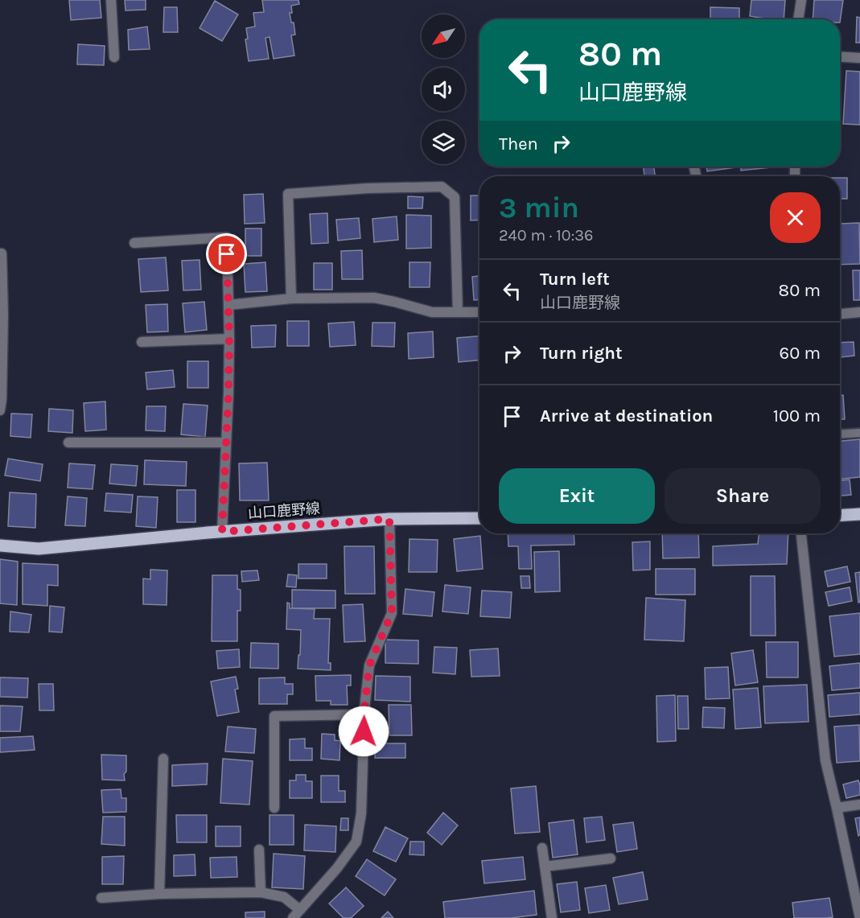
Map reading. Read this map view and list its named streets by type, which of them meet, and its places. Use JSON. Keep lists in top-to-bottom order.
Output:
{
  "streets": {
    "main road": ["山口鹿野線"]
  },
  "north": "bottom left",
  "page": {
    "turn": ["80 m", "山口鹿野線"],
    "then": "Then",
    "heading": ["3 min", "240 m · 10:36"],
    "list": [
      {
        "name": "Turn left",
        "note": "山口鹿野線",
        "value": "80 m"
      },
      {
        "name": "Turn right",
        "value": "60 m"
      },
      {
        "name": "Arrive at destination",
        "value": "100 m"
      }
    ],
    "buttons": ["Exit", "Share"]
  }
}
